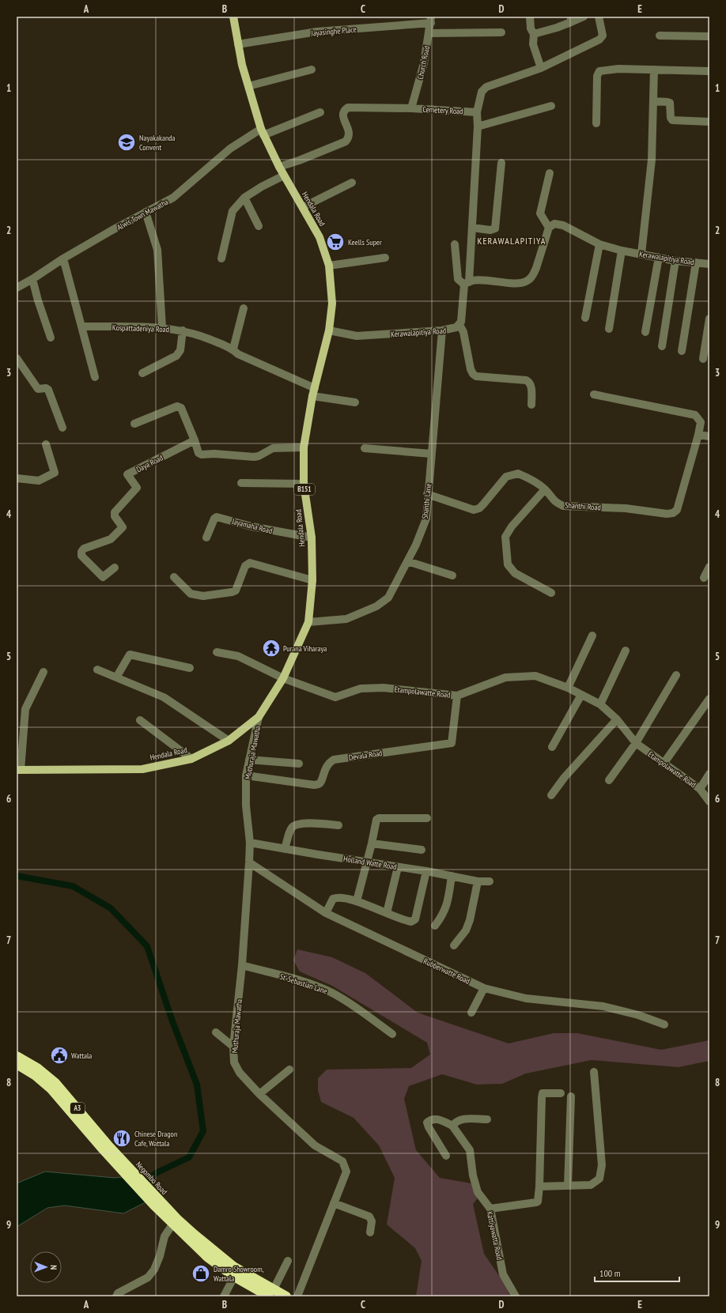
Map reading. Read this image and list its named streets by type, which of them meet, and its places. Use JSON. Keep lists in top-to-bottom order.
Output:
{
  "streets": {
    "highway": ["A3", "Negombo Road"],
    "main road": ["Hendala Road", "B151"],
    "street": [
      "Jayasinghe Place",
      "Church Road",
      "Cemetery Road",
      "Alwis Town Mawatha",
      "Kerawalapitiya Road",
      "Kospattadeniya Road",
      "Daya Road",
      "Shanthi Lane",
      "Shanthi Road",
      "Jayamaha Road",
      "Etampolawatte Road",
      "Muthuraja Mawatha",
      "Devala Road",
      "Holland Watte Road",
      "Rubberwatte Road",
      "St' Sebastian Lane",
      "Kattiyawatta Road"
    ]
  },
  "crossings": [
    ["Jayasinghe Place", "Church Road"],
    ["Jayasinghe Place", "Hendala Road"],
    ["Church Road", "Cemetery Road"],
    ["Cemetery Road", "Hendala Road"],
    ["Hendala Road", "Alwis Town Mawatha"],
    ["Hendala Road", "Kerawalapitiya Road"],
    ["Hendala Road", "Kospattadeniya Road"],
    ["Hendala Road", "Shanthi Lane"],
    ["Hendala Road", "Jayamaha Road"],
    ["Hendala Road", "Etampolawatte Road"],
    ["Hendala Road", "Muthuraja Mawatha"],
    ["Kerawalapitiya Road", "Shanthi Lane"],
    ["Shanthi Lane", "Shanthi Road"],
    ["Etampolawatte Road", "Devala Road"],
    ["Muthuraja Mawatha", "Devala Road"],
    ["Muthuraja Mawatha", "Holland Watte Road"],
    ["Muthuraja Mawatha", "Rubberwatte Road"],
    ["Muthuraja Mawatha", "St' Sebastian Lane"]
  ],
  "districts": ["KERAWALAPITIYA"],
  "places": {
    "school or university": ["Nayakakanda Convent"],
    "supermarket": ["Keells Super"],
    "temple": ["Purana Viharaya"],
    "public building": ["Wattala"],
    "restaurant": ["Chinese Dragon Cafe, Wattala"],
    "shop": ["Damro Showroom, Wattala"]
  },
  "scale_bar": "100 m",
  "north": "right",
  "grid": {
    "columns": [
      "A",
      "B",
      "C",
      "D",
      "E"
    ],
    "rows": [
      "1",
      "2",
      "3",
      "4",
      "5",
      "6",
      "7",
      "8",
      "9"
    ]
  }
}
